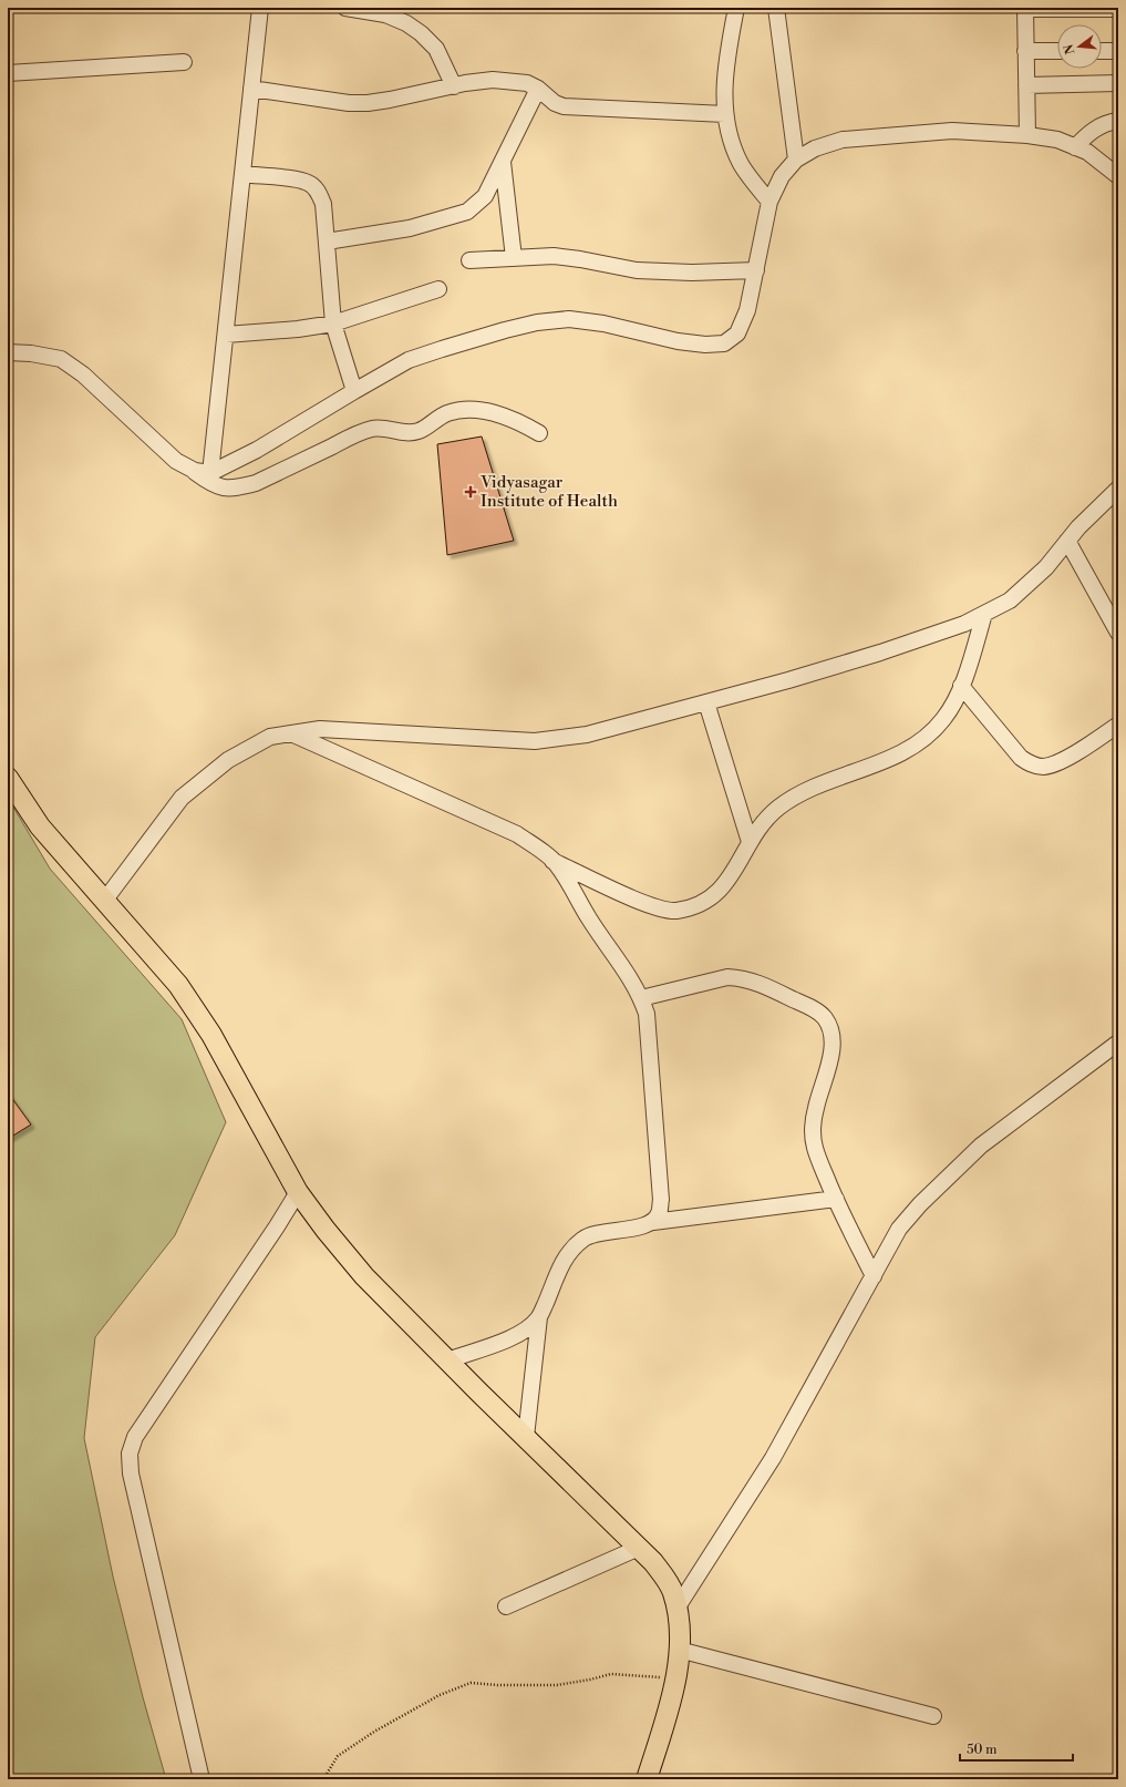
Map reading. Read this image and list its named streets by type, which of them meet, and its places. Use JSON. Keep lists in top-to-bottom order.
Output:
{
  "places": {
    "health": ["Vidyasagar Institute of Health"]
  },
  "scale_bar": "50 m",
  "north": "left"
}
